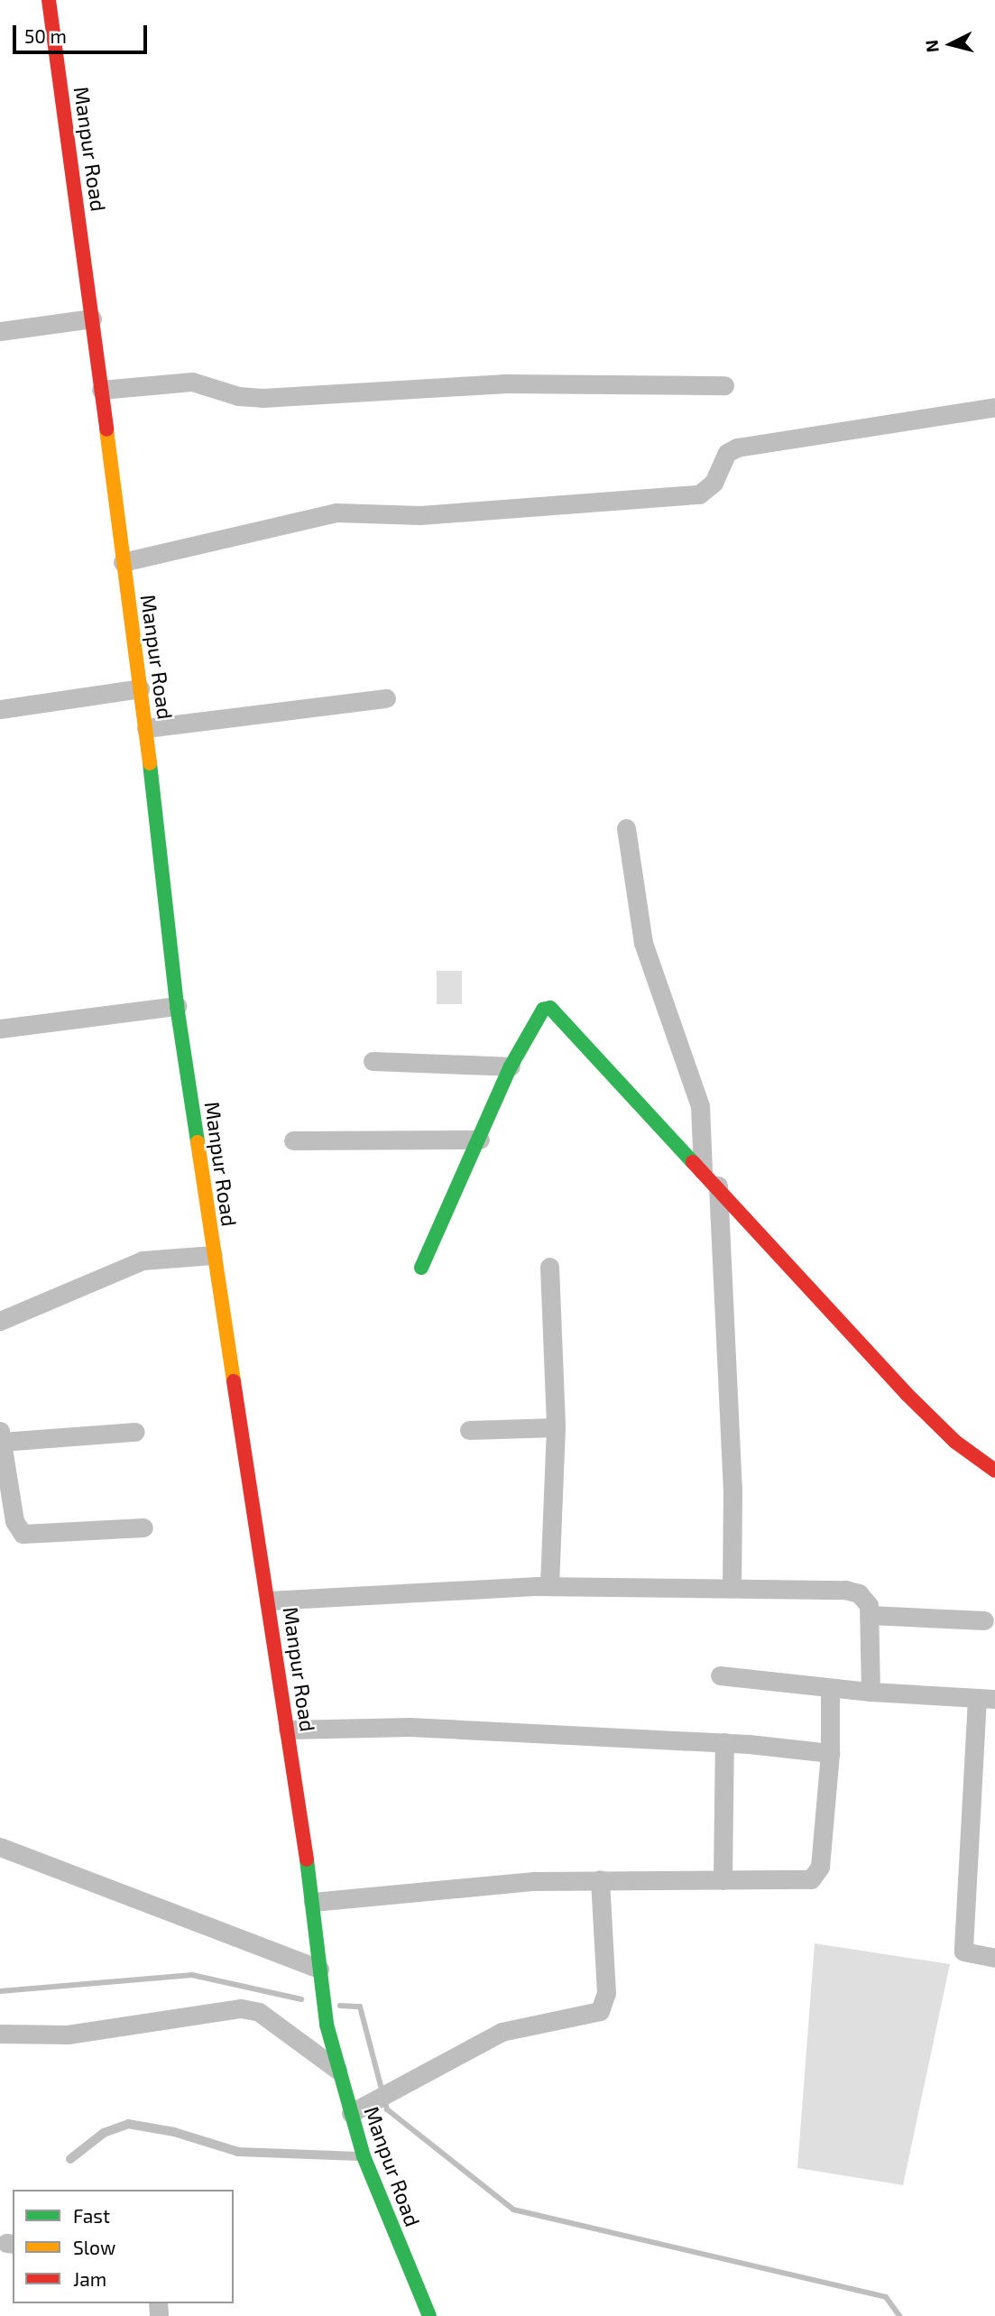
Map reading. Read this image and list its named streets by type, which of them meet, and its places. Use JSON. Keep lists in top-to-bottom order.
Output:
{
  "streets": {
    "main road": ["Manpur Road"]
  },
  "legend": ["Fast", "Slow", "Jam"],
  "scale_bar": "50 m",
  "north": "left"
}
